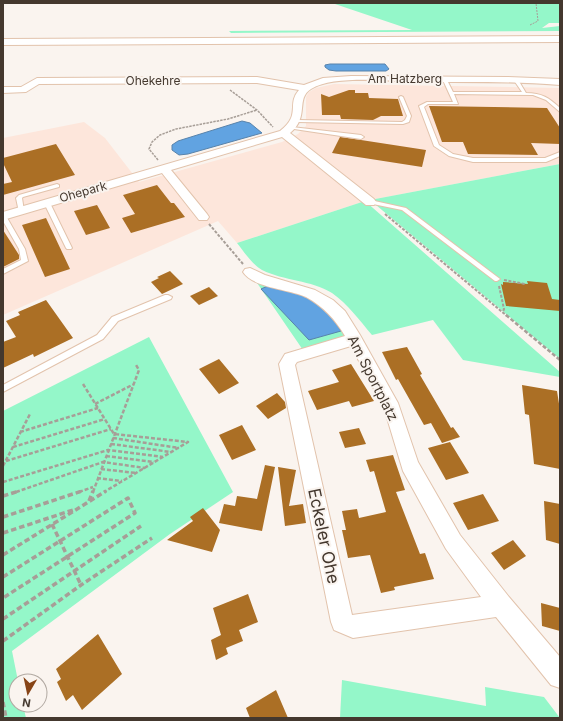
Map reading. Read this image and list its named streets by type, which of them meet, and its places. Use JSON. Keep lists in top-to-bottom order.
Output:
{
  "streets": {
    "street": [
      "Am Hatzberg",
      "Ohekehre",
      "Ohepark",
      "Am Sportplatz",
      "Eckeler Ohe"
    ]
  },
  "crossings": [
    ["Am Hatzberg", "Ohekehre"],
    ["Am Sportplatz", "Eckeler Ohe"]
  ],
  "north": "bottom"
}
